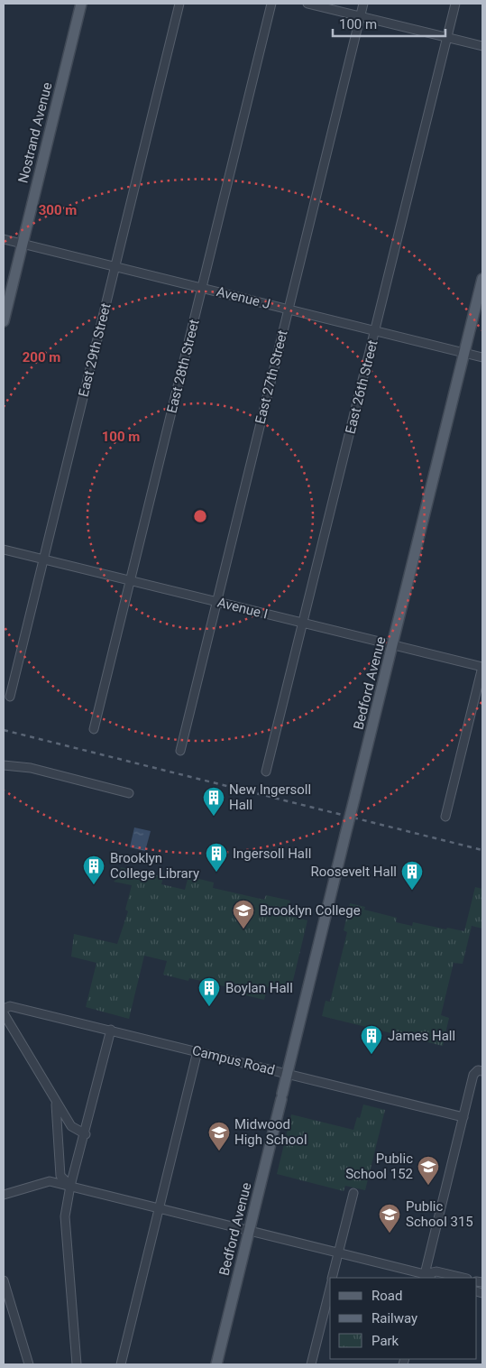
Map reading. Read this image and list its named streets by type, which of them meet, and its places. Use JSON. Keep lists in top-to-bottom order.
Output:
{
  "streets": {
    "main road": ["Nostrand Avenue", "Bedford Avenue"],
    "street": [
      "Avenue J",
      "East 29th Street",
      "East 28th Street",
      "East 27th Street",
      "East 26th Street",
      "Avenue I",
      "Campus Road"
    ]
  },
  "crossings": [
    ["Nostrand Avenue", "Avenue J"],
    ["Avenue J", "East 29th Street"],
    ["Avenue J", "East 28th Street"],
    ["Avenue J", "East 27th Street"],
    ["Avenue J", "East 26th Street"],
    ["Avenue J", "Bedford Avenue"],
    ["East 29th Street", "Avenue I"],
    ["East 28th Street", "Avenue I"],
    ["East 27th Street", "Avenue I"],
    ["East 26th Street", "Avenue I"],
    ["Avenue I", "Bedford Avenue"],
    ["Bedford Avenue", "Campus Road"]
  ],
  "places": {
    "building": [
      "New Ingersoll Hall",
      "Ingersoll Hall",
      "Brooklyn College Library",
      "Roosevelt Hall",
      "Boylan Hall",
      "James Hall"
    ],
    "school or university": [
      "Brooklyn College",
      "Midwood High School",
      "Public School 152",
      "Public School 315"
    ]
  },
  "legend": ["Road", "Railway", "Park"],
  "scale_bar": "100 m",
  "rings": ["300 m", "200 m", "100 m"]
}
